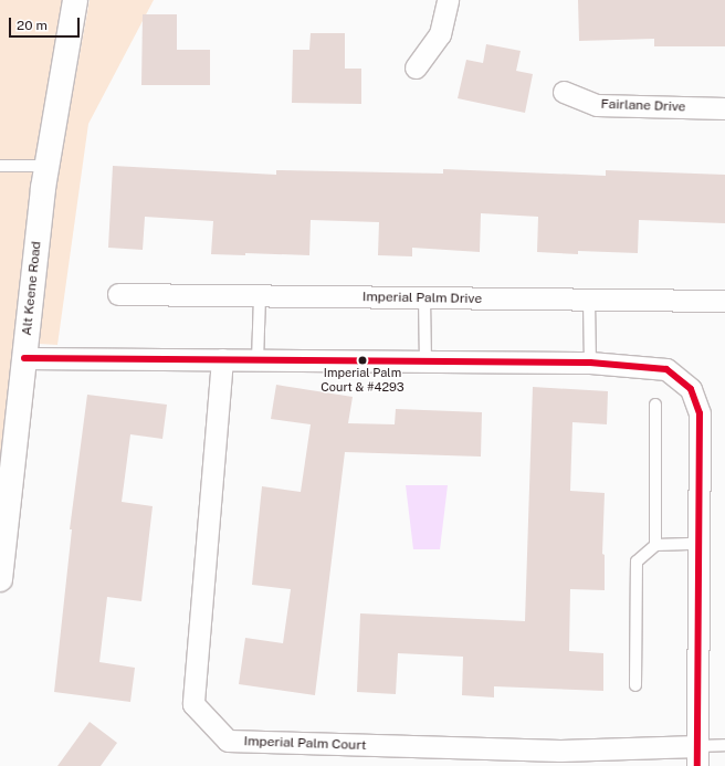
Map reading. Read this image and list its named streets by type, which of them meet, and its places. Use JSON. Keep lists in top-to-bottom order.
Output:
{
  "streets": {
    "street": [
      "Fairlane Drive",
      "Alt Keene Road",
      "Imperial Palm Drive",
      "Imperial Palm Court"
    ]
  },
  "places": ["Imperial Palm Court & #4293"],
  "scale_bar": "20 m"
}
